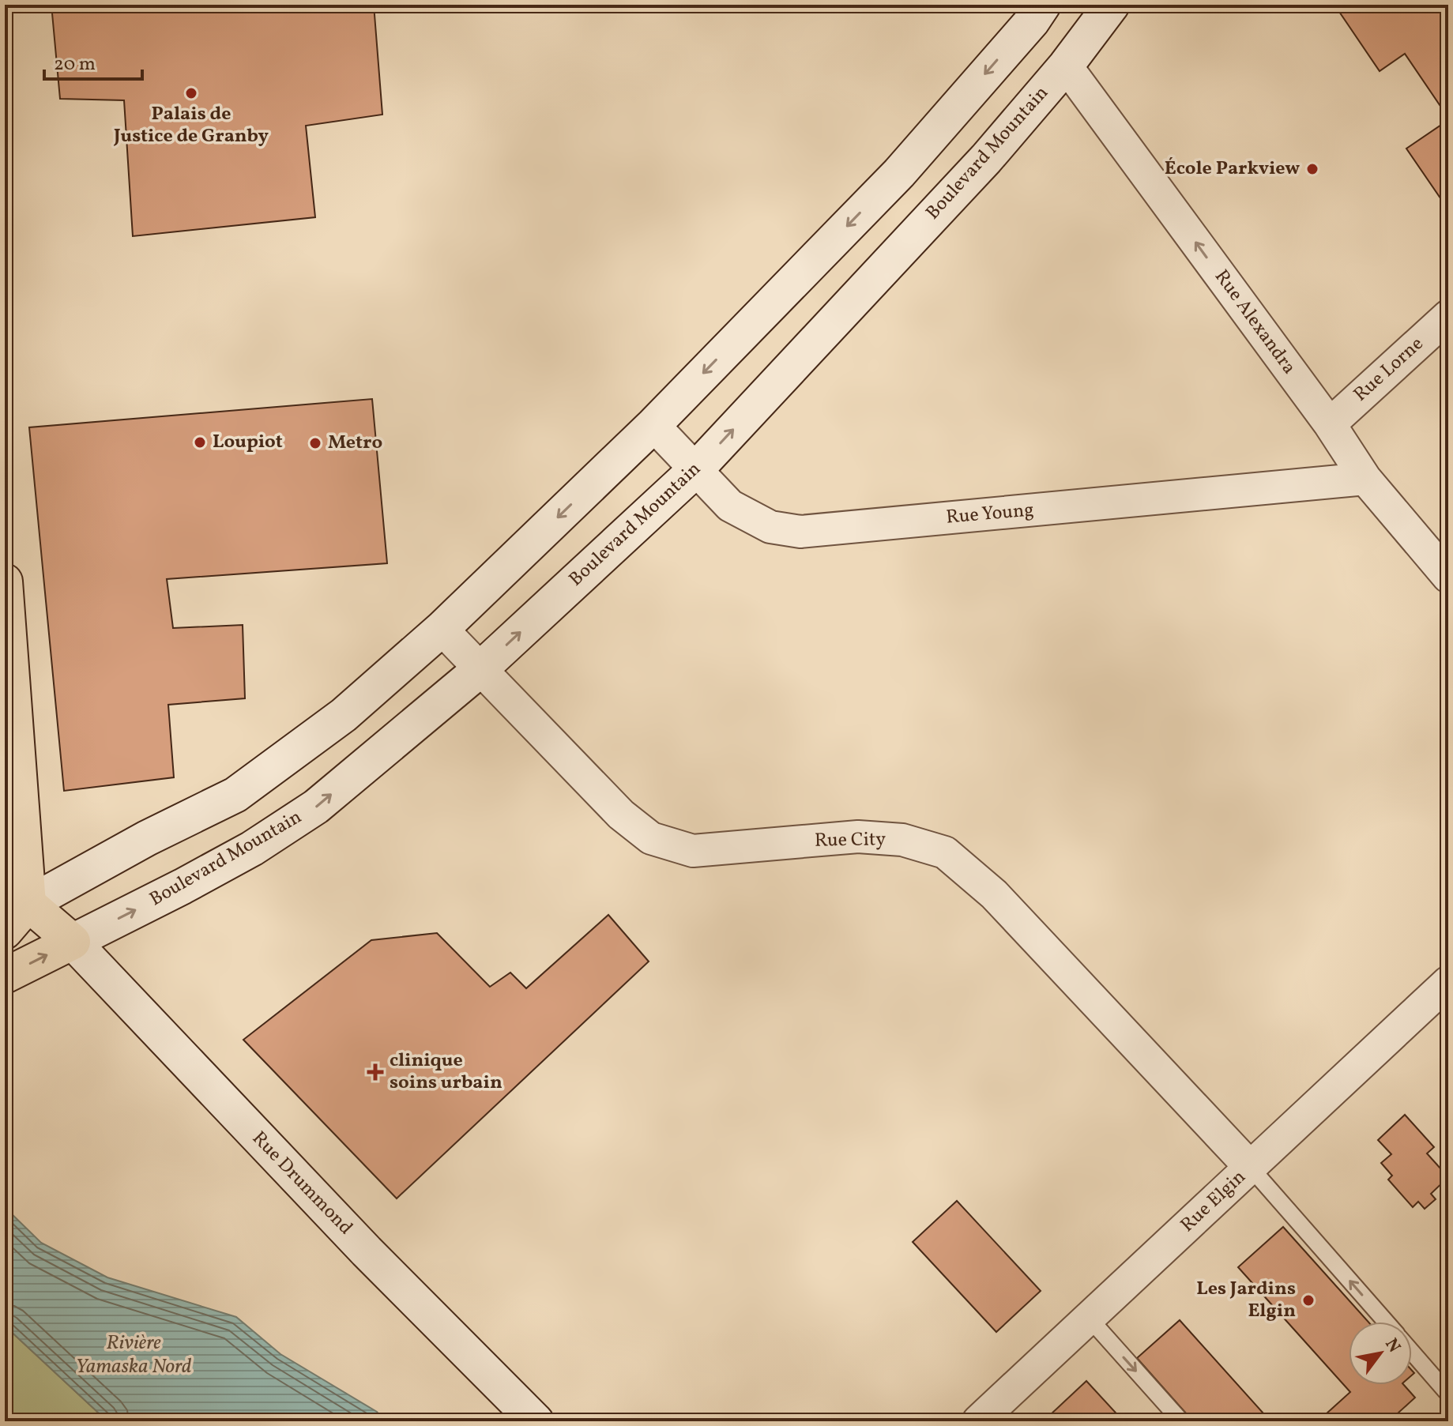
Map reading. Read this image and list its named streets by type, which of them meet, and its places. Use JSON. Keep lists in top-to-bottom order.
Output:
{
  "streets": {
    "street": [
      "Boulevard Mountain",
      "Rue Alexandra",
      "Rue Lorne",
      "Rue Young",
      "Rue City",
      "Rue Drummond",
      "Rue Elgin"
    ]
  },
  "crossings": [
    ["Boulevard Mountain", "Rue Alexandra"],
    ["Boulevard Mountain", "Rue Young"],
    ["Boulevard Mountain", "Rue City"],
    ["Boulevard Mountain", "Rue Drummond"],
    ["Rue Alexandra", "Rue Lorne"],
    ["Rue Alexandra", "Rue Young"],
    ["Rue City", "Rue Elgin"]
  ],
  "one_way": ["Rue Alexandra"],
  "water": ["Rivière Yamaska Nord"],
  "places": {
    "other": [
      "Palais de Justice de Granby",
      "École Parkview",
      "Loupiot",
      "Metro",
      "Les Jardins Elgin"
    ],
    "health": ["clinique soins urbain"]
  },
  "scale_bar": "20 m",
  "north": "top right"
}
